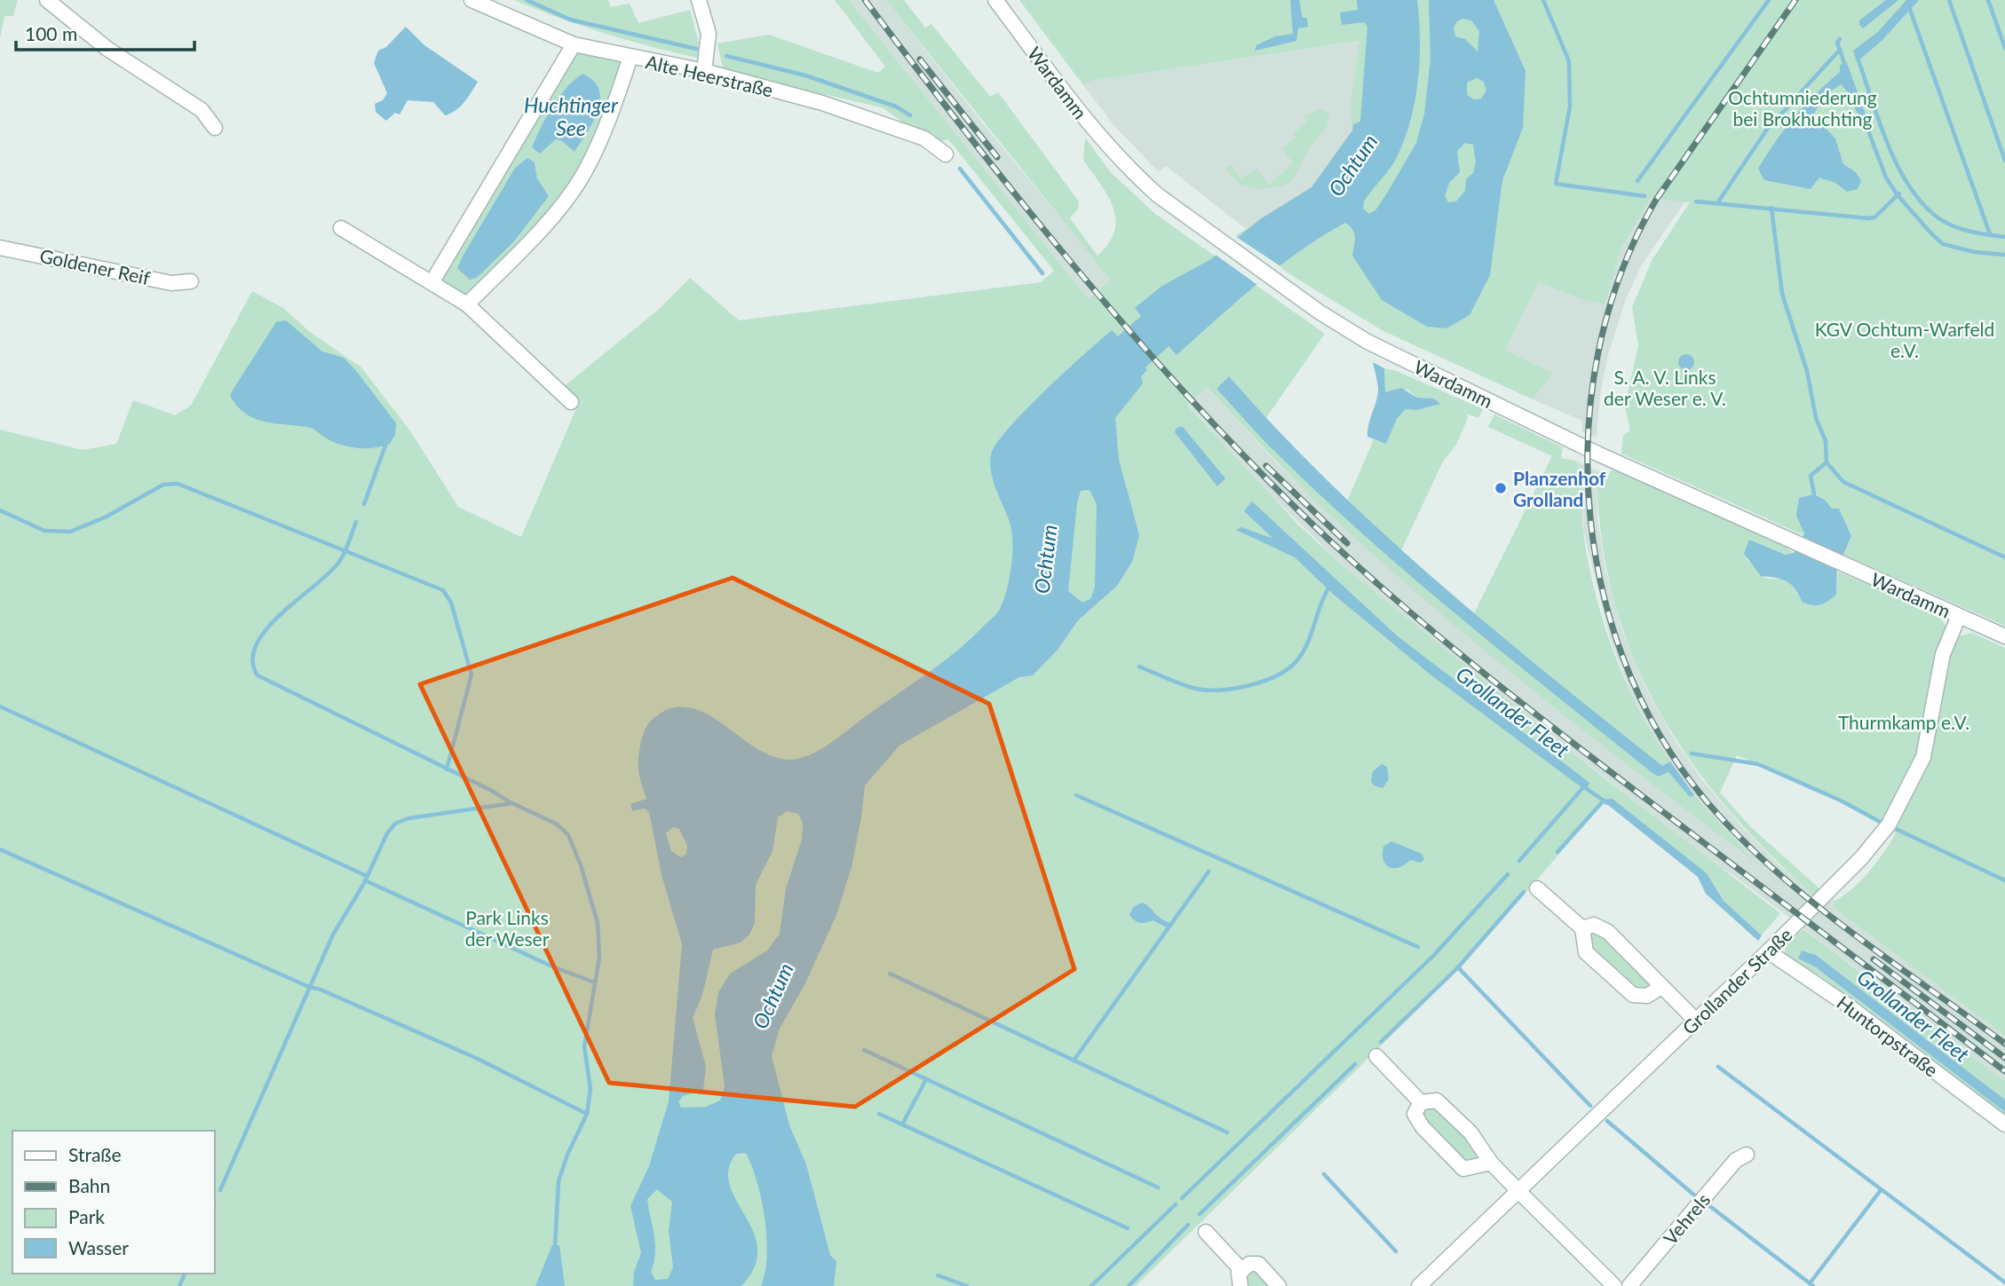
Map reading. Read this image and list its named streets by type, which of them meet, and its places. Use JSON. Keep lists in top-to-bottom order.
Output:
{
  "streets": {
    "street": [
      "Alte Heerstraße",
      "Wardamm",
      "Goldener Reif",
      "Grollander Straße",
      "Huntorpstraße",
      "Vehrels"
    ]
  },
  "crossings": [
    ["Wardamm", "Grollander Straße"],
    ["Grollander Straße", "Huntorpstraße"]
  ],
  "water": ["Huchtinger See", "Ochtum", "Grollander Fleet"],
  "parks": [
    "Ochtumniederung bei Brokhuchting",
    "KGV Ochtum-Warfeld e.V.",
    "S. A. V. Links der Weser e. V.",
    "Thurmkamp e.V.",
    "Park Links der Weser"
  ],
  "places": ["Planzenhof Grolland"],
  "legend": [
    "Straße",
    "Bahn",
    "Park",
    "Wasser"
  ],
  "scale_bar": "100 m"
}
